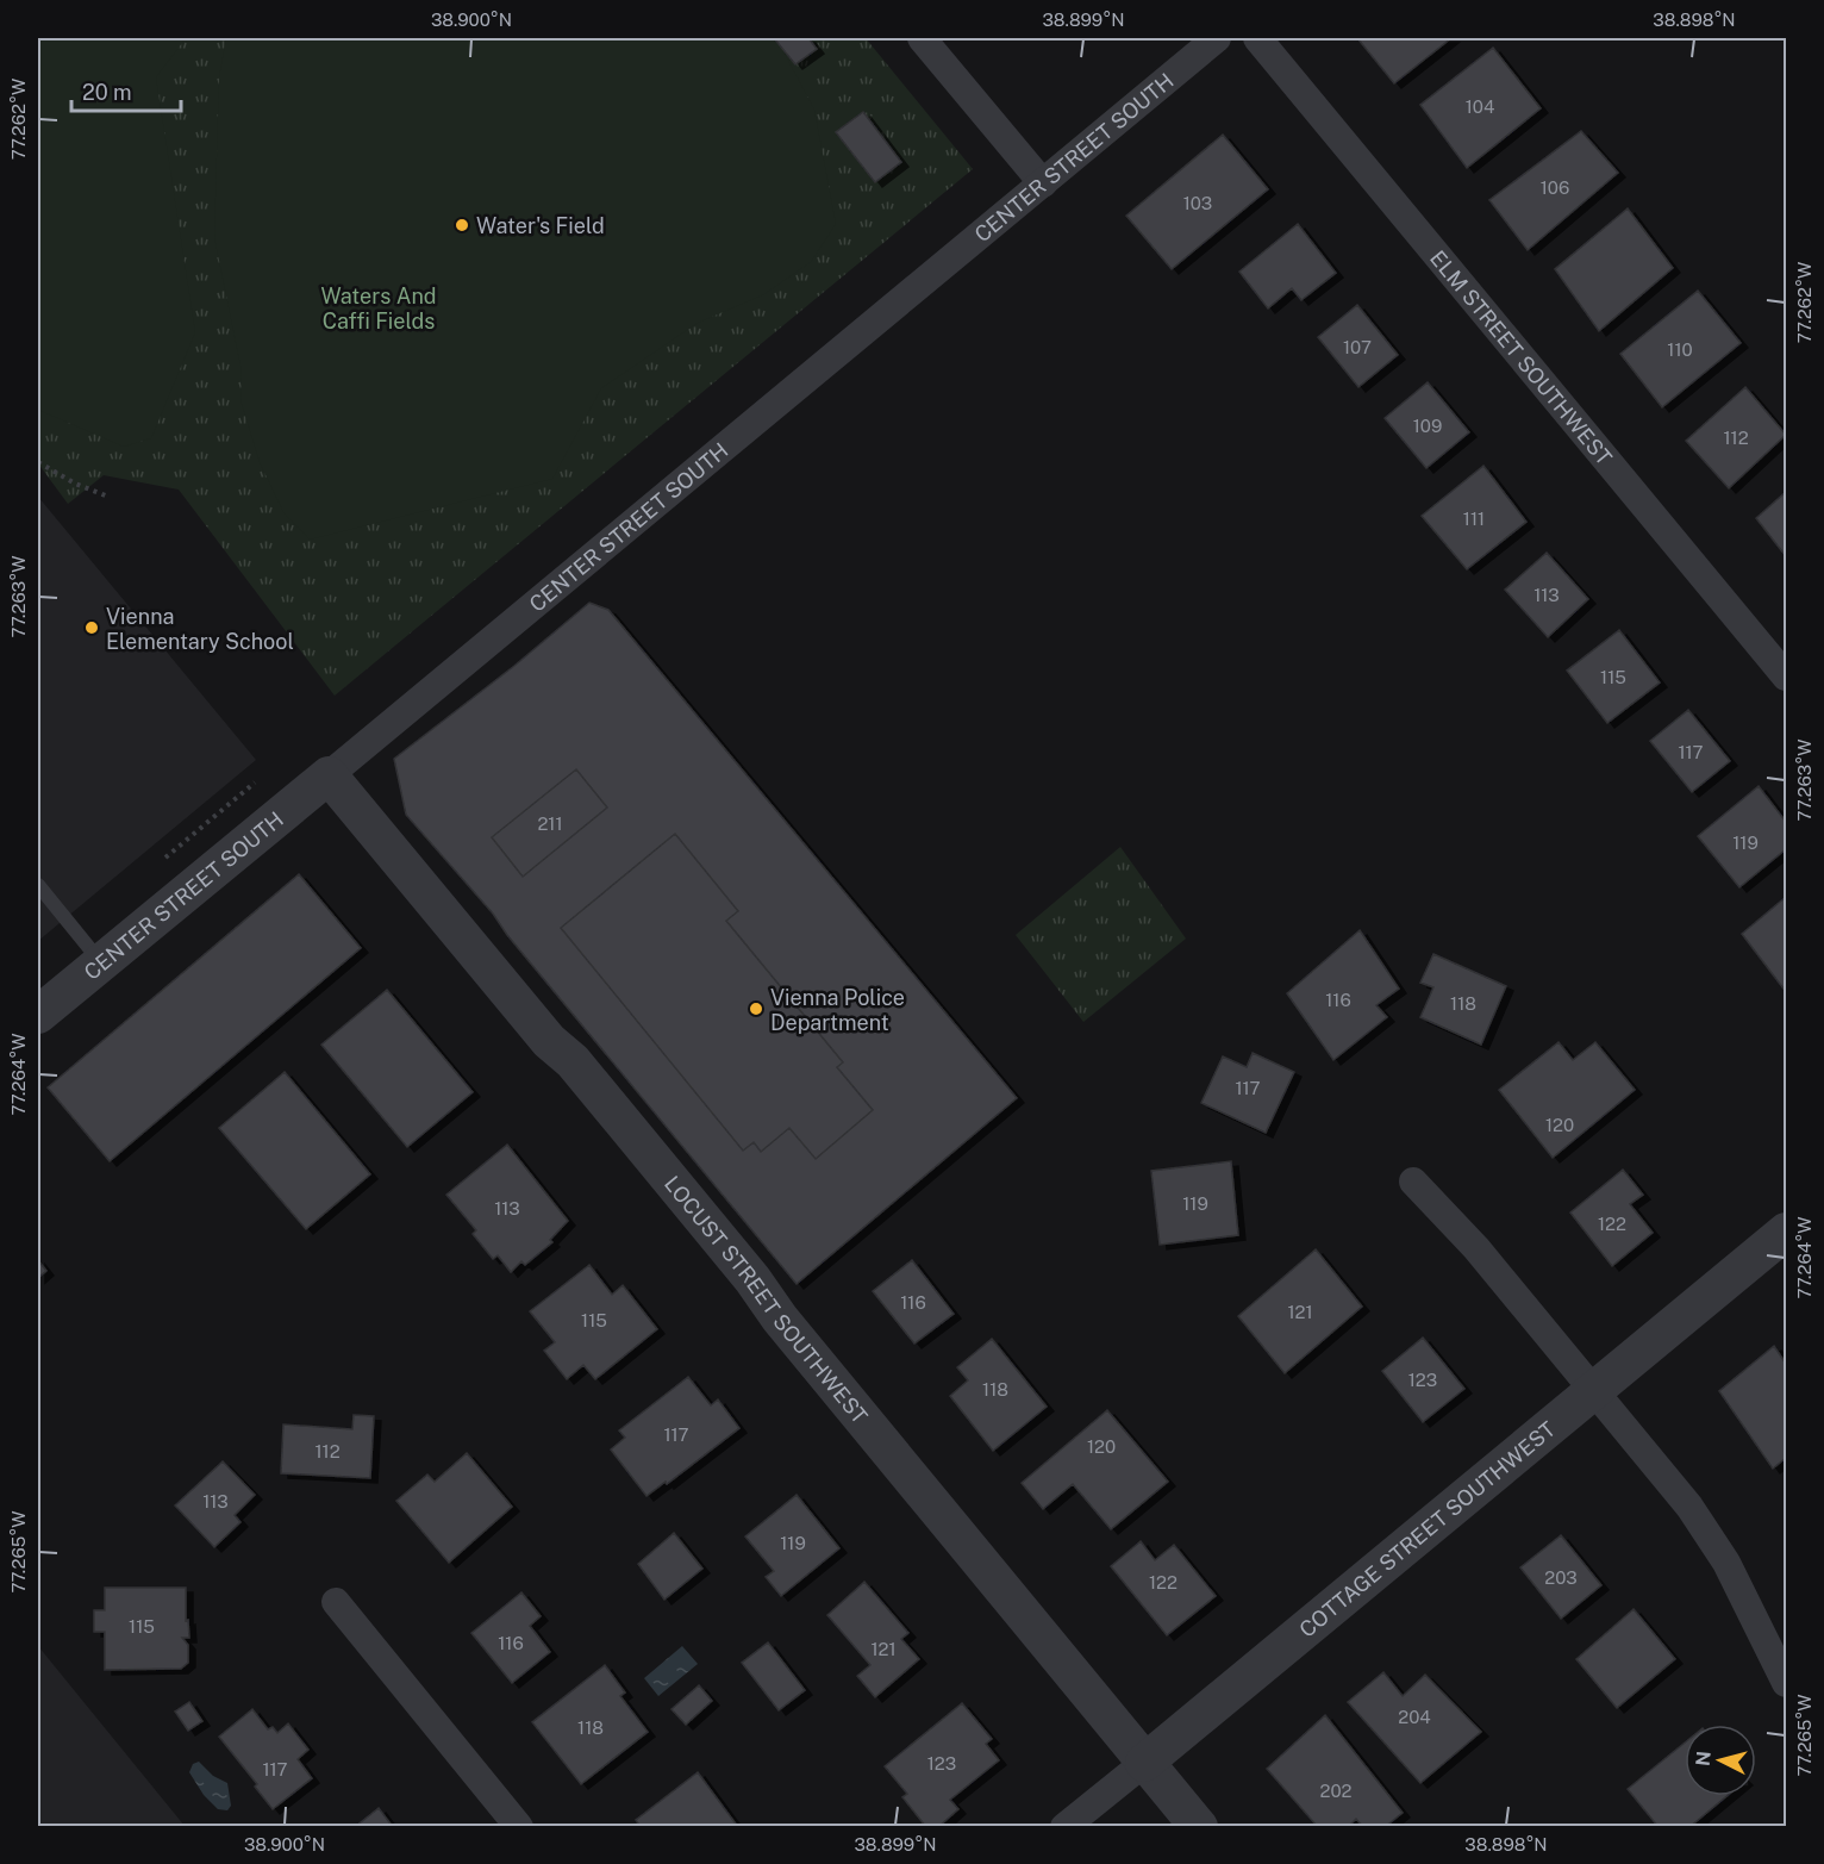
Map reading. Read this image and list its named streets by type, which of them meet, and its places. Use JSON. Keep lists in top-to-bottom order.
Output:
{
  "streets": {
    "street": [
      "CENTER STREET SOUTH",
      "ELM STREET SOUTHWEST",
      "LOCUST STREET SOUTHWEST",
      "COTTAGE STREET SOUTHWEST"
    ]
  },
  "crossings": [
    ["CENTER STREET SOUTH", "LOCUST STREET SOUTHWEST"],
    ["LOCUST STREET SOUTHWEST", "COTTAGE STREET SOUTHWEST"]
  ],
  "parks": ["Waters And Caffi Fields"],
  "places": ["Water's Field", "Vienna Elementary School", "Vienna Police Department"],
  "house_numbers": [
    "104",
    "106",
    "103",
    "107",
    "110",
    "109",
    "112",
    "111",
    "113",
    "115",
    "117",
    "211",
    "119",
    "116",
    "118",
    "117",
    "120",
    "119",
    "113",
    "122",
    "116",
    "121",
    "115",
    "123",
    "118",
    "117",
    "120",
    "112",
    "113",
    "119",
    "203",
    "122",
    "115",
    "116",
    "121",
    "204",
    "118",
    "123",
    "117",
    "202"
  ],
  "scale_bar": "20 m",
  "north": "left",
  "coordinates": [
    "38.900°N",
    "38.899°N",
    "38.898°N",
    "77.262°W",
    "77.263°W",
    "77.264°W",
    "77.265°W"
  ]
}
